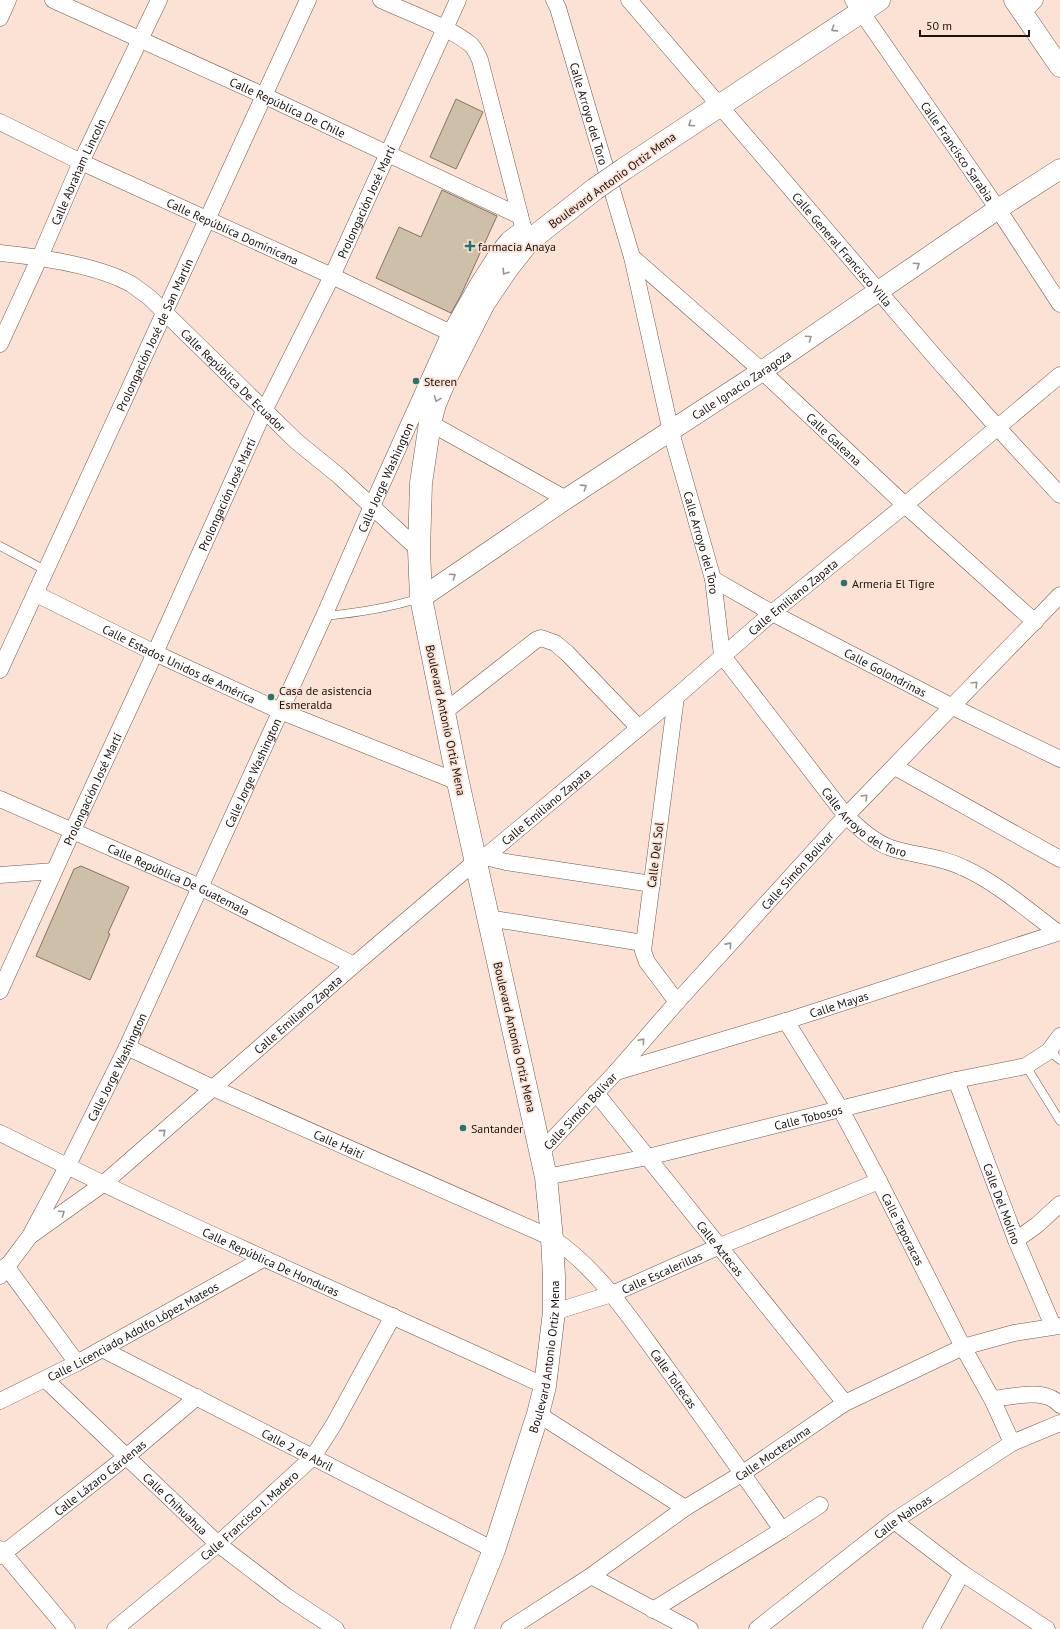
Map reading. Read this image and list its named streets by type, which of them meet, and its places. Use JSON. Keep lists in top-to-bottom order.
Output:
{
  "streets": {
    "main road": ["Boulevard Antonio Ortiz Mena"],
    "street": [
      "Calle República De Chile",
      "Calle Arroyo del Toro",
      "Calle Francisco Sarabia",
      "Calle Abraham Lincoln",
      "Prolongación José Martí",
      "Calle República Dominicana",
      "Calle General Francisco Villa",
      "Prolongación José de San Martín",
      "Calle República De Ecuador",
      "Calle Ignacio Zaragoza",
      "Calle Galeana",
      "Calle Jorge Washington",
      "Calle Emiliano Zapata",
      "Calle Estados Unidos de América",
      "Calle Golondrinas",
      "Calle Del Sol",
      "Calle Simón Bolívar",
      "Calle República De Guatemala",
      "Calle Mayas",
      "Calle Tobosos",
      "Calle Haití",
      "Calle Del Molino",
      "Calle Teporacas",
      "Calle Aztecas",
      "Calle República De Honduras",
      "Calle Escalerillas",
      "Calle Licenciado Adolfo López Mateos",
      "Calle Toltecas",
      "Calle 2 de Abril",
      "Calle Moctezuma",
      "Calle Lázaro Cárdenas",
      "Calle Chihuahua",
      "Calle Francisco I. Madero",
      "Calle Nahoas"
    ]
  },
  "crossings": [
    ["Calle República De Chile", "Calle Abraham Lincoln"],
    ["Calle República De Chile", "Boulevard Antonio Ortiz Mena"],
    ["Calle República De Chile", "Prolongación José Martí"],
    ["Calle República De Chile", "Prolongación José de San Martín"],
    ["Calle Arroyo del Toro", "Calle Ignacio Zaragoza"],
    ["Calle Arroyo del Toro", "Calle Galeana"],
    ["Calle Arroyo del Toro", "Calle Emiliano Zapata"],
    ["Calle Arroyo del Toro", "Calle Golondrinas"],
    ["Calle Arroyo del Toro", "Calle Simón Bolívar"],
    ["Calle Arroyo del Toro", "Calle Mayas"],
    ["Calle Francisco Sarabia", "Boulevard Antonio Ortiz Mena"],
    ["Calle Francisco Sarabia", "Calle Ignacio Zaragoza"],
    ["Calle Abraham Lincoln", "Calle República Dominicana"],
    ["Calle Abraham Lincoln", "Calle República De Ecuador"],
    ["Boulevard Antonio Ortiz Mena", "Calle República Dominicana"],
    ["Boulevard Antonio Ortiz Mena", "Calle General Francisco Villa"],
    ["Boulevard Antonio Ortiz Mena", "Calle República De Ecuador"],
    ["Boulevard Antonio Ortiz Mena", "Calle Ignacio Zaragoza"],
    ["Boulevard Antonio Ortiz Mena", "Calle Jorge Washington"],
    ["Boulevard Antonio Ortiz Mena", "Calle Emiliano Zapata"],
    ["Boulevard Antonio Ortiz Mena", "Calle Estados Unidos de América"],
    ["Boulevard Antonio Ortiz Mena", "Calle Simón Bolívar"],
    ["Boulevard Antonio Ortiz Mena", "Calle Tobosos"],
    ["Boulevard Antonio Ortiz Mena", "Calle Haití"],
    ["Boulevard Antonio Ortiz Mena", "Calle República De Honduras"],
    ["Boulevard Antonio Ortiz Mena", "Calle Escalerillas"],
    ["Boulevard Antonio Ortiz Mena", "Calle Toltecas"],
    ["Boulevard Antonio Ortiz Mena", "Calle 2 de Abril"],
    ["Prolongación José Martí", "Calle República Dominicana"],
    ["Prolongación José Martí", "Calle República De Ecuador"],
    ["Prolongación José Martí", "Calle Estados Unidos de América"],
    ["Prolongación José Martí", "Calle República De Guatemala"],
    ["Calle República Dominicana", "Prolongación José de San Martín"],
    ["Calle República Dominicana", "Calle Jorge Washington"],
    ["Calle General Francisco Villa", "Calle Ignacio Zaragoza"],
    ["Calle General Francisco Villa", "Calle Emiliano Zapata"],
    ["Prolongación José de San Martín", "Calle República De Ecuador"],
    ["Prolongación José de San Martín", "Calle Estados Unidos de América"],
    ["Calle República De Ecuador", "Calle Jorge Washington"],
    ["Calle Ignacio Zaragoza", "Calle Galeana"],
    ["Calle Galeana", "Calle Emiliano Zapata"],
    ["Calle Galeana", "Calle Simón Bolívar"],
    ["Calle Jorge Washington", "Calle Emiliano Zapata"],
    ["Calle Jorge Washington", "Calle Estados Unidos de América"],
    ["Calle Jorge Washington", "Calle República De Guatemala"],
    ["Calle Jorge Washington", "Calle Haití"],
    ["Calle Jorge Washington", "Calle República De Honduras"],
    ["Calle Emiliano Zapata", "Calle Golondrinas"],
    ["Calle Emiliano Zapata", "Calle Del Sol"],
    ["Calle Emiliano Zapata", "Calle República De Guatemala"],
    ["Calle Emiliano Zapata", "Calle Haití"],
    ["Calle Emiliano Zapata", "Calle República De Honduras"],
    ["Calle Golondrinas", "Calle Simón Bolívar"],
    ["Calle Del Sol", "Calle Simón Bolívar"],
    ["Calle Simón Bolívar", "Calle Mayas"],
    ["Calle Simón Bolívar", "Calle Aztecas"],
    ["Calle Mayas", "Calle Teporacas"],
    ["Calle Tobosos", "Calle Del Molino"],
    ["Calle Tobosos", "Calle Teporacas"],
    ["Calle Tobosos", "Calle Aztecas"],
    ["Calle Haití", "Calle Toltecas"],
    ["Calle Del Molino", "Calle Moctezuma"],
    ["Calle Teporacas", "Calle Escalerillas"],
    ["Calle Teporacas", "Calle Moctezuma"],
    ["Calle Teporacas", "Calle Nahoas"],
    ["Calle Aztecas", "Calle Escalerillas"],
    ["Calle Aztecas", "Calle Moctezuma"],
    ["Calle República De Honduras", "Calle Licenciado Adolfo López Mateos"],
    ["Calle República De Honduras", "Calle Francisco I. Madero"],
    ["Calle Escalerillas", "Calle Toltecas"],
    ["Calle Licenciado Adolfo López Mateos", "Calle 2 de Abril"],
    ["Calle Licenciado Adolfo López Mateos", "Calle Chihuahua"],
    ["Calle Toltecas", "Calle Moctezuma"],
    ["Calle 2 de Abril", "Calle Lázaro Cárdenas"],
    ["Calle 2 de Abril", "Calle Francisco I. Madero"],
    ["Calle Lázaro Cárdenas", "Calle Chihuahua"],
    ["Calle Chihuahua", "Calle Francisco I. Madero"]
  ],
  "one_way": ["Calle Ignacio Zaragoza", "Calle Simón Bolívar"],
  "places": {
    "health": ["farmacia Anaya"],
    "other": [
      "Steren",
      "Armeria El Tigre",
      "Casa de asistencia Esmeralda",
      "Santander"
    ]
  },
  "scale_bar": "50 m"
}
